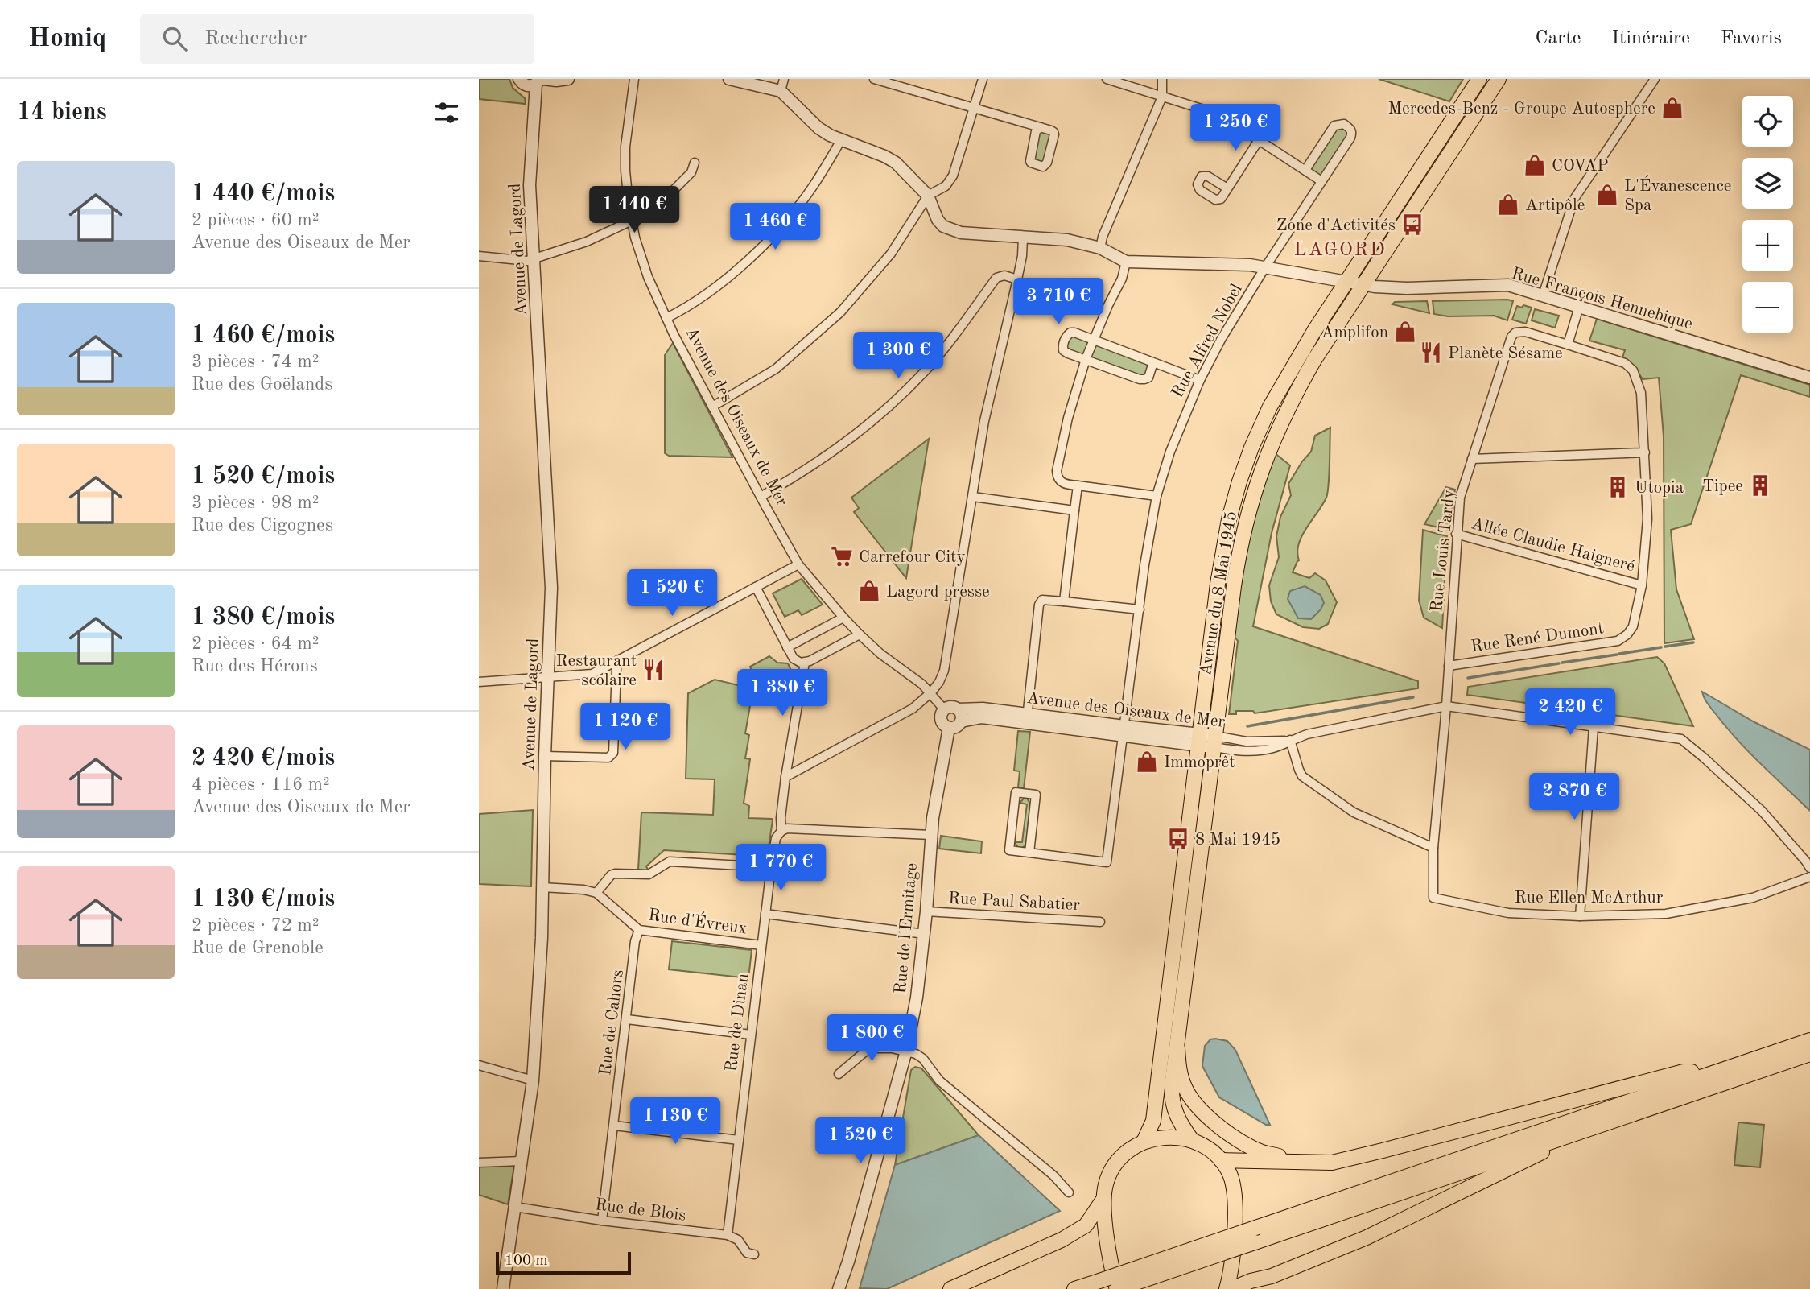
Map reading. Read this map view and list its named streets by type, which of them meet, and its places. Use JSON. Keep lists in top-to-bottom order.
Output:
{
  "streets": {
    "main road": ["Avenue du 8 Mai 1945"],
    "street": [
      "Avenue de Lagord",
      "Rue François Hennebique",
      "Rue Alfred Nobel",
      "Avenue des Oiseaux de Mer",
      "Allée Claudie Haigneré",
      "Rue Louis Tardy",
      "Rue René Dumont",
      "Rue Ellen McArthur",
      "Rue Paul Sabatier",
      "Rue d'Évreux",
      "Rue de l'Ermitage",
      "Rue de Cahors",
      "Rue de Dinan",
      "Rue de Blois"
    ]
  },
  "crossings": [
    ["Avenue de Lagord", "Rue de Blois"],
    ["Rue François Hennebique", "Rue Alfred Nobel"],
    ["Rue François Hennebique", "Avenue du 8 Mai 1945"],
    ["Rue Alfred Nobel", "Avenue des Oiseaux de Mer"],
    ["Avenue des Oiseaux de Mer", "Rue Louis Tardy"],
    ["Avenue des Oiseaux de Mer", "Avenue du 8 Mai 1945"],
    ["Avenue des Oiseaux de Mer", "Rue de l'Ermitage"],
    ["Allée Claudie Haigneré", "Rue Louis Tardy"],
    ["Allée Claudie Haigneré", "Rue René Dumont"],
    ["Rue Louis Tardy", "Rue René Dumont"],
    ["Rue Louis Tardy", "Rue Ellen McArthur"],
    ["Rue Paul Sabatier", "Rue de l'Ermitage"],
    ["Rue d'Évreux", "Rue de Cahors"],
    ["Rue d'Évreux", "Rue de Dinan"],
    ["Rue de Cahors", "Rue de Blois"],
    ["Rue de Dinan", "Rue de Blois"]
  ],
  "districts": ["LAGORD"],
  "places": {
    "shop": [
      "Mercedes-Benz - Groupe Autosphere",
      "COVAP",
      "L'Évanescence Spa",
      "Artipôle",
      "Amplifon",
      "Lagord presse",
      "Immoprêt"
    ],
    "bus stop": ["Zone d'Activités", "8 Mai 1945"],
    "restaurant": ["Planète Sésame", "Restaurant scolaire"],
    "building": ["Tipee", "Utopia"],
    "supermarket": ["Carrefour City"]
  },
  "scale_bar": "100 m",
  "page": {
    "header": "Homiq",
    "search": "Rechercher",
    "nav": ["Carte", "Itinéraire", "Favoris"],
    "heading": "14 biens",
    "map_buttons": ["+", "−"],
    "price": [
      "1 250 €",
      "1 440 €",
      "1 460 €",
      "3 710 €",
      "1 300 €",
      "1 520 €",
      "1 380 €",
      "2 420 €",
      "1 120 €",
      "2 870 €",
      "1 770 €",
      "1 800 €",
      "1 130 €",
      "1 520 €"
    ],
    "list": [
      {
        "name": "1 440 €/mois",
        "note": "2 pièces · 60 m² · Avenue des Oiseaux de Mer"
      },
      {
        "name": "1 460 €/mois",
        "note": "3 pièces · 74 m² · Rue des Goëlands"
      },
      {
        "name": "1 520 €/mois",
        "note": "3 pièces · 98 m² · Rue des Cigognes"
      },
      {
        "name": "1 380 €/mois",
        "note": "2 pièces · 64 m² · Rue des Hérons"
      },
      {
        "name": "2 420 €/mois",
        "note": "4 pièces · 116 m² · Avenue des Oiseaux de Mer"
      },
      {
        "name": "1 130 €/mois",
        "note": "2 pièces · 72 m² · Rue de Grenoble"
      }
    ],
    "scale": "100 m"
  }
}
